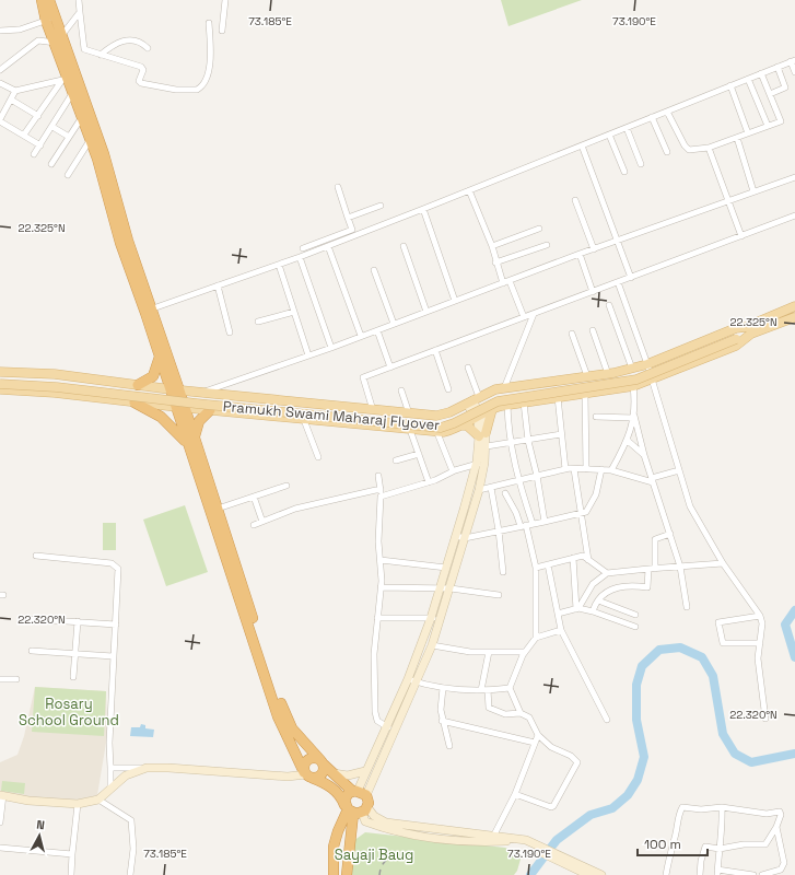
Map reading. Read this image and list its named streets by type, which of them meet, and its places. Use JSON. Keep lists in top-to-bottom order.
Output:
{
  "streets": {
    "main road": ["Pramukh Swami Maharaj Flyover"]
  },
  "parks": ["Rosary School Ground", "Sayaji Baug"],
  "scale_bar": "100 m",
  "north": "top",
  "coordinates": [
    "73.185°E",
    "73.190°E",
    "22.325°N",
    "22.320°N"
  ]
}
